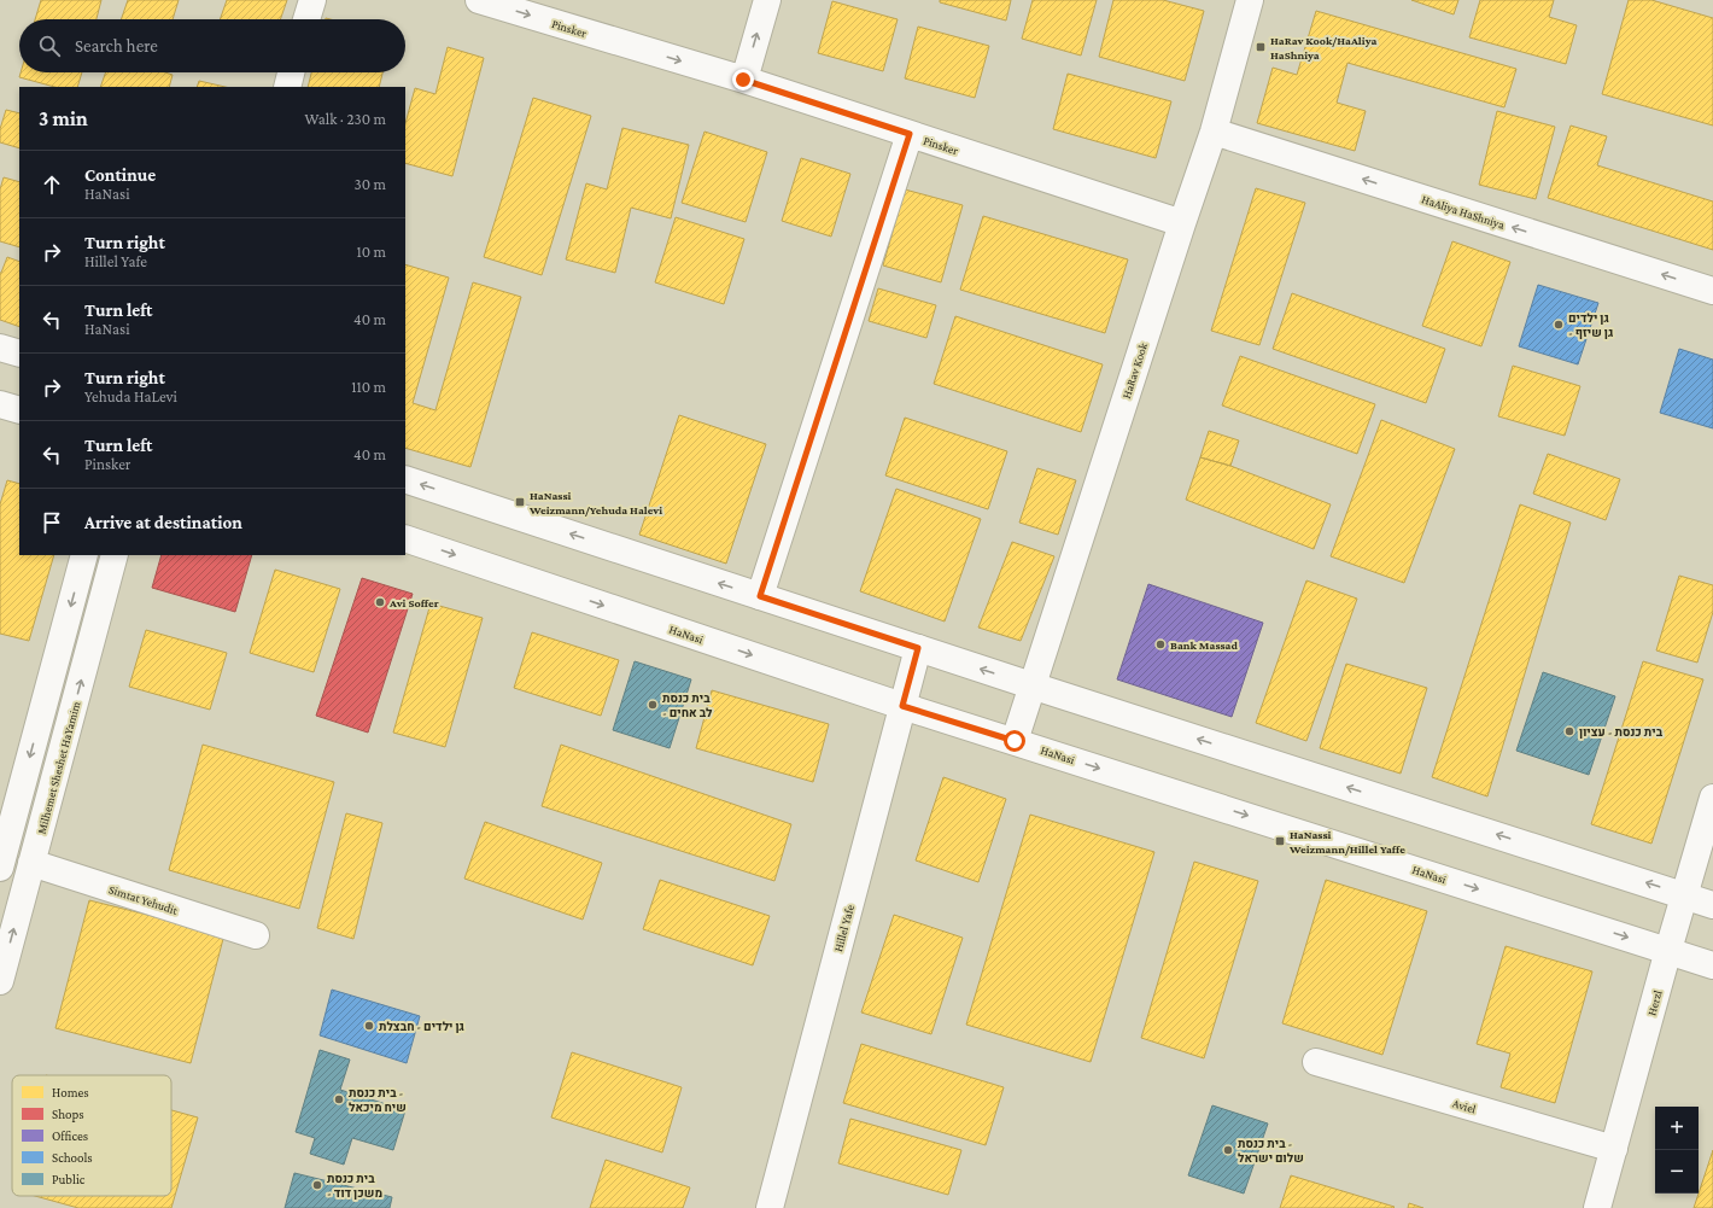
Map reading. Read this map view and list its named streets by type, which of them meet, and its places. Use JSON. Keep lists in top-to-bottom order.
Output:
{
  "streets": {
    "street": [
      "Pinsker",
      "HaAliya HaShniya",
      "HaRav Kook",
      "HaNasi",
      "Milhemet Sheshet HaYamim",
      "Simtat Yehudit",
      "Hillel Yafe",
      "Herzl",
      "Aviel"
    ]
  },
  "crossings": [
    ["Pinsker", "HaRav Kook"],
    ["HaAliya HaShniya", "HaRav Kook"],
    ["HaRav Kook", "HaNasi"],
    ["HaNasi", "Hillel Yafe"],
    ["HaNasi", "Herzl"],
    ["Milhemet Sheshet HaYamim", "Simtat Yehudit"],
    ["Herzl", "Aviel"]
  ],
  "one_way": ["Pinsker", "HaAliya HaShniya"],
  "places": {
    "transit": ["HaRav Kook/HaAliya HaShniya", "HaNassi Weizmann/Yehuda Halevi", "HaNassi Weizmann/Hillel Yaffe"],
    "other": [
      "גן ילדים - גן שיזף",
      "Avi Soffer",
      "Bank Massad",
      "בית כנסת - לב אחים",
      "בית כנסת - עציון",
      "גן ילדים - חבצלת",
      "בית כנסת - שיח מיכאל",
      "בית כנסת - שלום ישראל",
      "בית כנסת - משכן דוד"
    ]
  },
  "legend": [
    "Homes",
    "Shops",
    "Offices",
    "Schools",
    "Public"
  ],
  "page": {
    "search": "Search here",
    "heading": ["3 min", "Walk · 230 m"],
    "list": [
      ["Continue", "HaNasi", "30 m"],
      ["Turn right", "Hillel Yafe", "10 m"],
      ["Turn left", "HaNasi", "40 m"],
      ["Turn right", "Yehuda HaLevi", "110 m"],
      ["Turn left", "Pinsker", "40 m"],
      "Arrive at destination"
    ],
    "map_buttons": ["+", "−"]
  }
}
